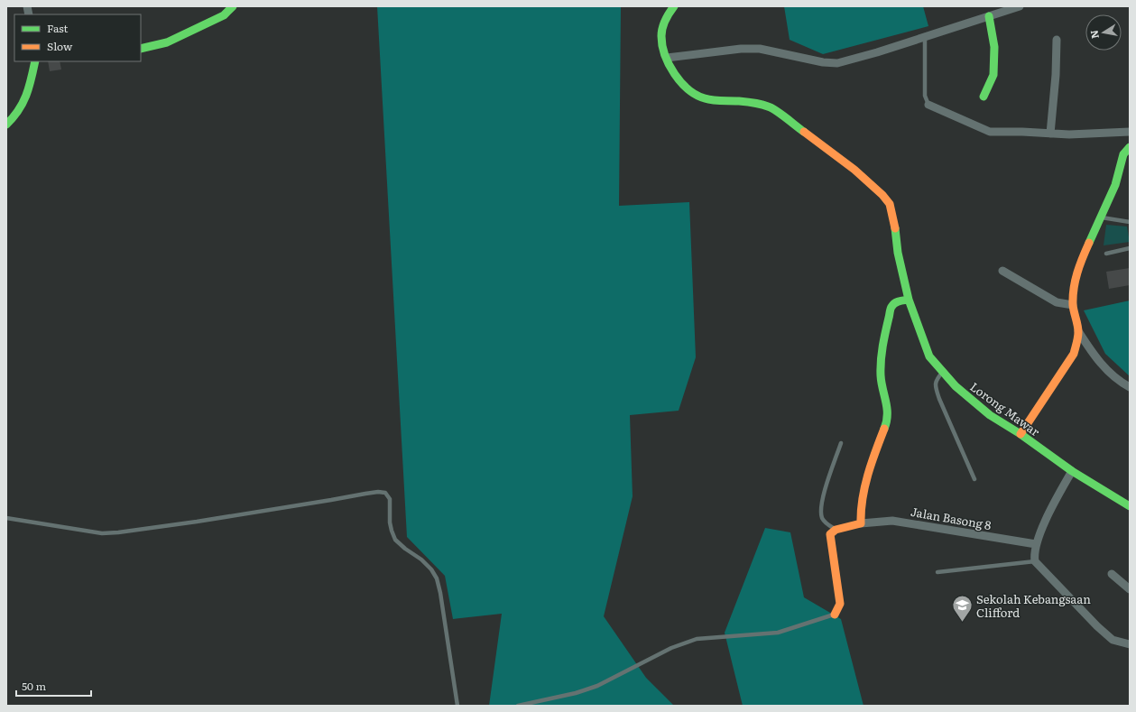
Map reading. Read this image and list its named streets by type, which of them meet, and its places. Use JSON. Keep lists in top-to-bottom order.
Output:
{
  "streets": {
    "street": ["Lorong Mawar", "Jalan Basong 8"]
  },
  "places": {
    "school or university": ["Sekolah Kebangsaan Clifford"]
  },
  "legend": ["Fast", "Slow"],
  "scale_bar": "50 m",
  "north": "left"
}
